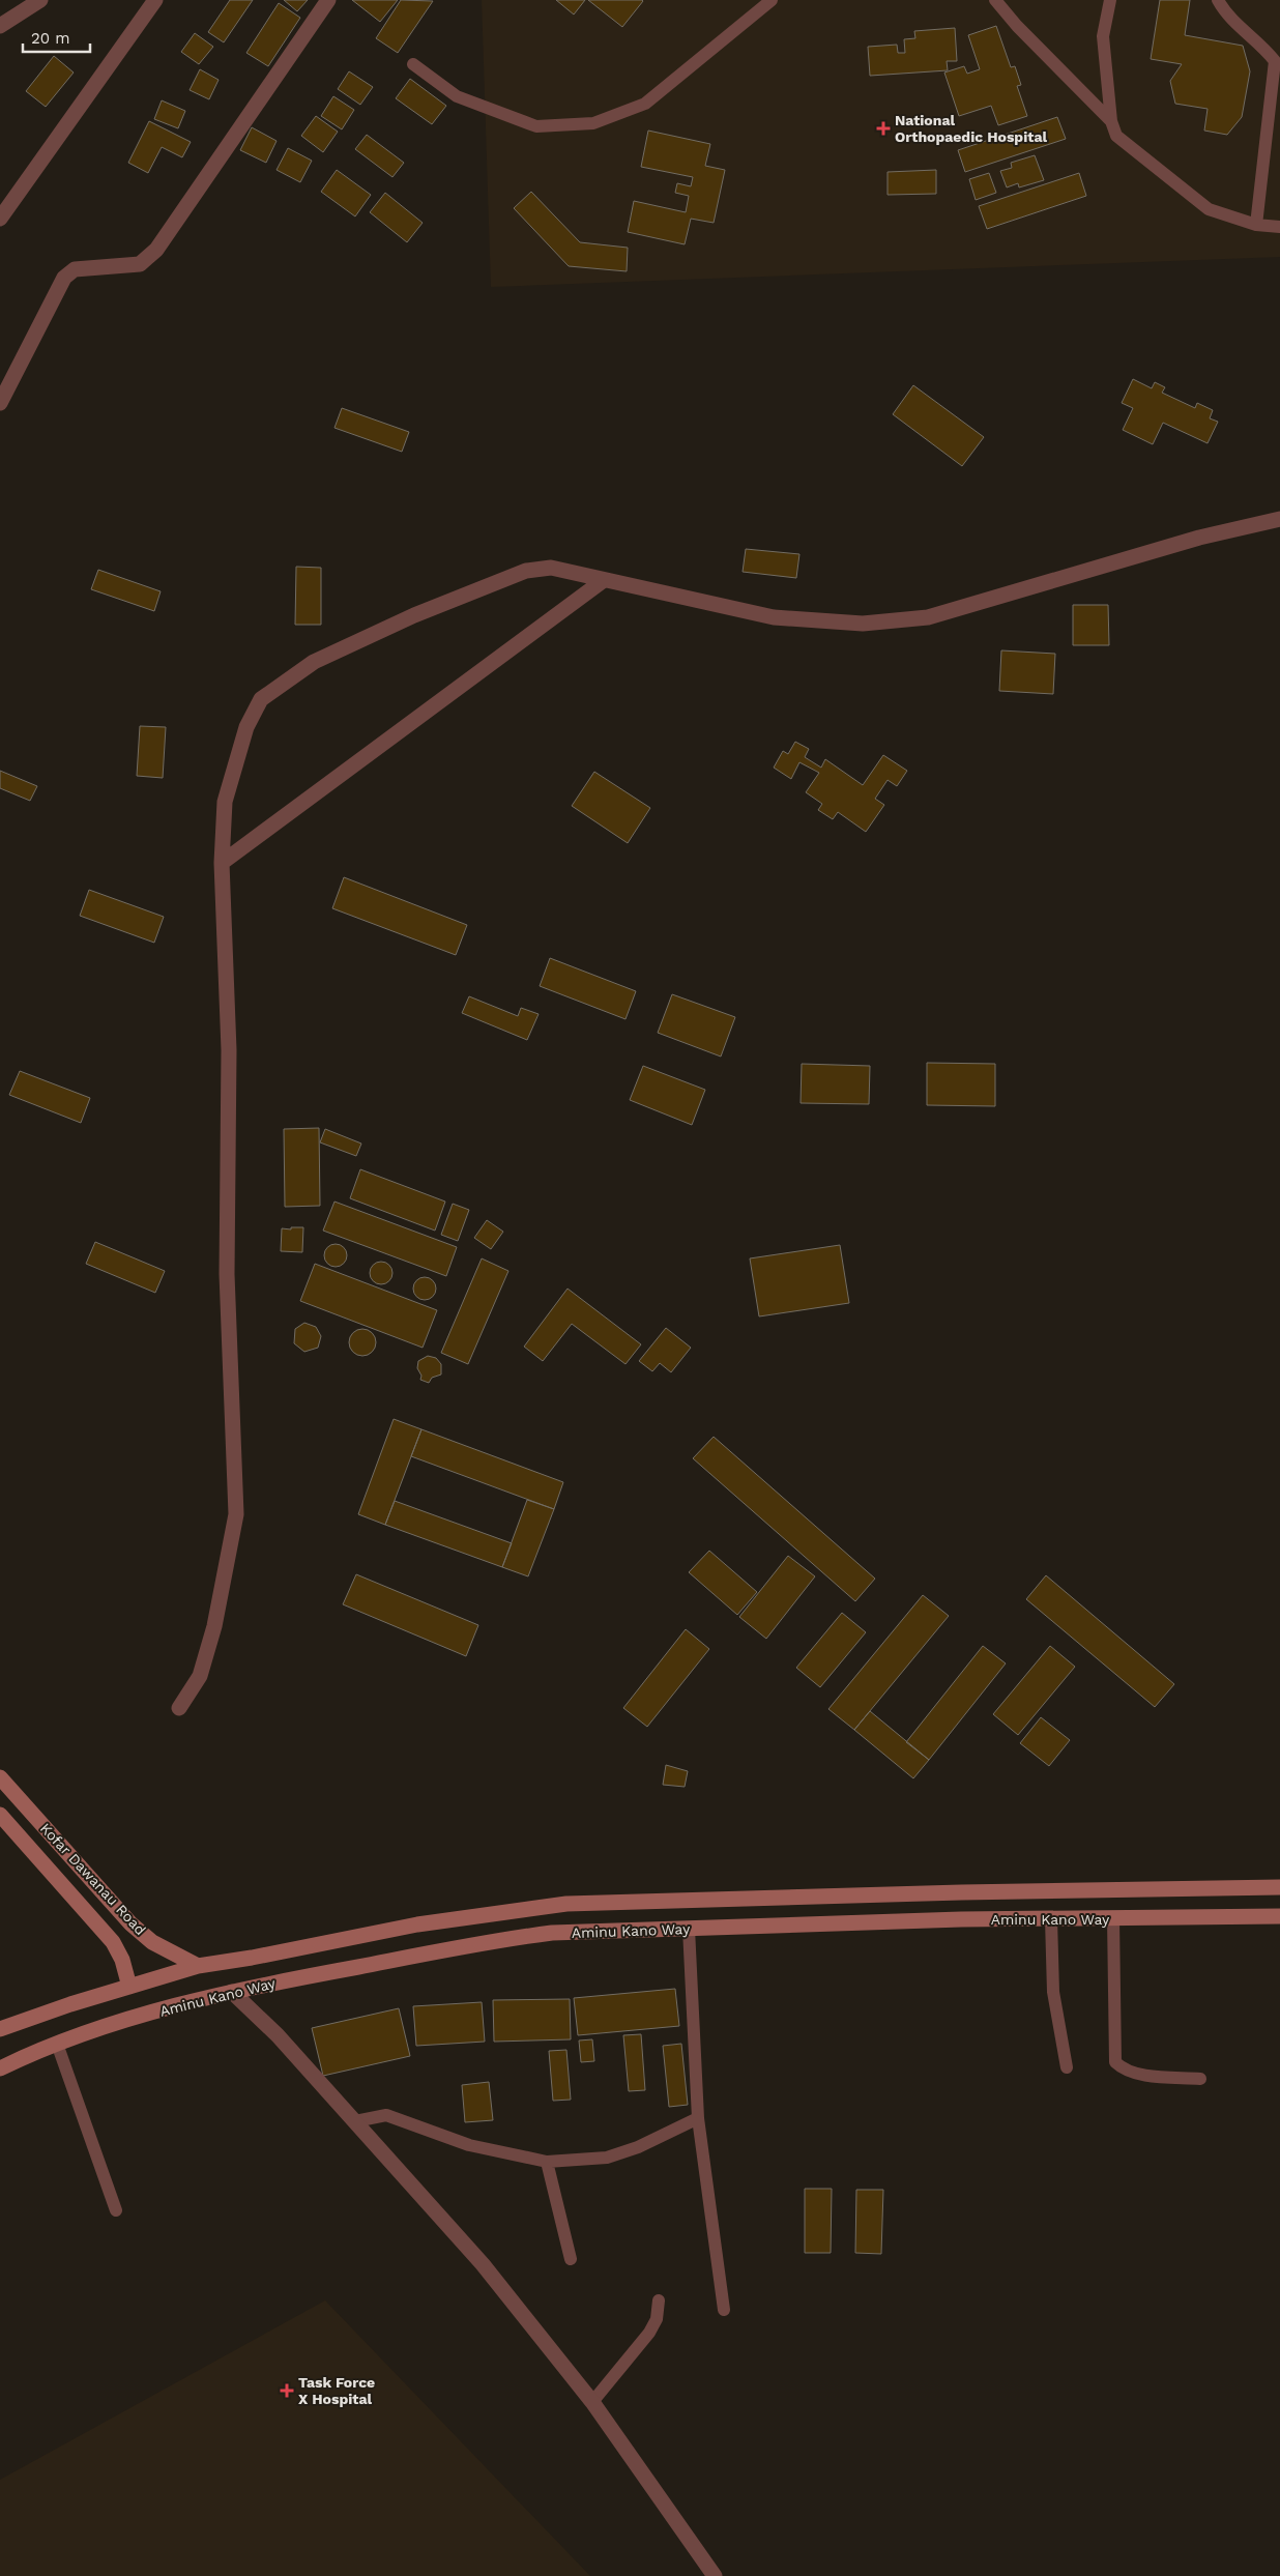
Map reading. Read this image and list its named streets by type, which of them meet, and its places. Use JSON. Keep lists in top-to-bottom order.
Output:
{
  "streets": {
    "main road": ["Kofar Dawanau Road", "Aminu Kano Way"]
  },
  "crossings": [
    ["Kofar Dawanau Road", "Aminu Kano Way"]
  ],
  "places": {
    "health": ["National Orthopaedic Hospital", "Task Force X Hospital"]
  },
  "scale_bar": "20 m"
}
